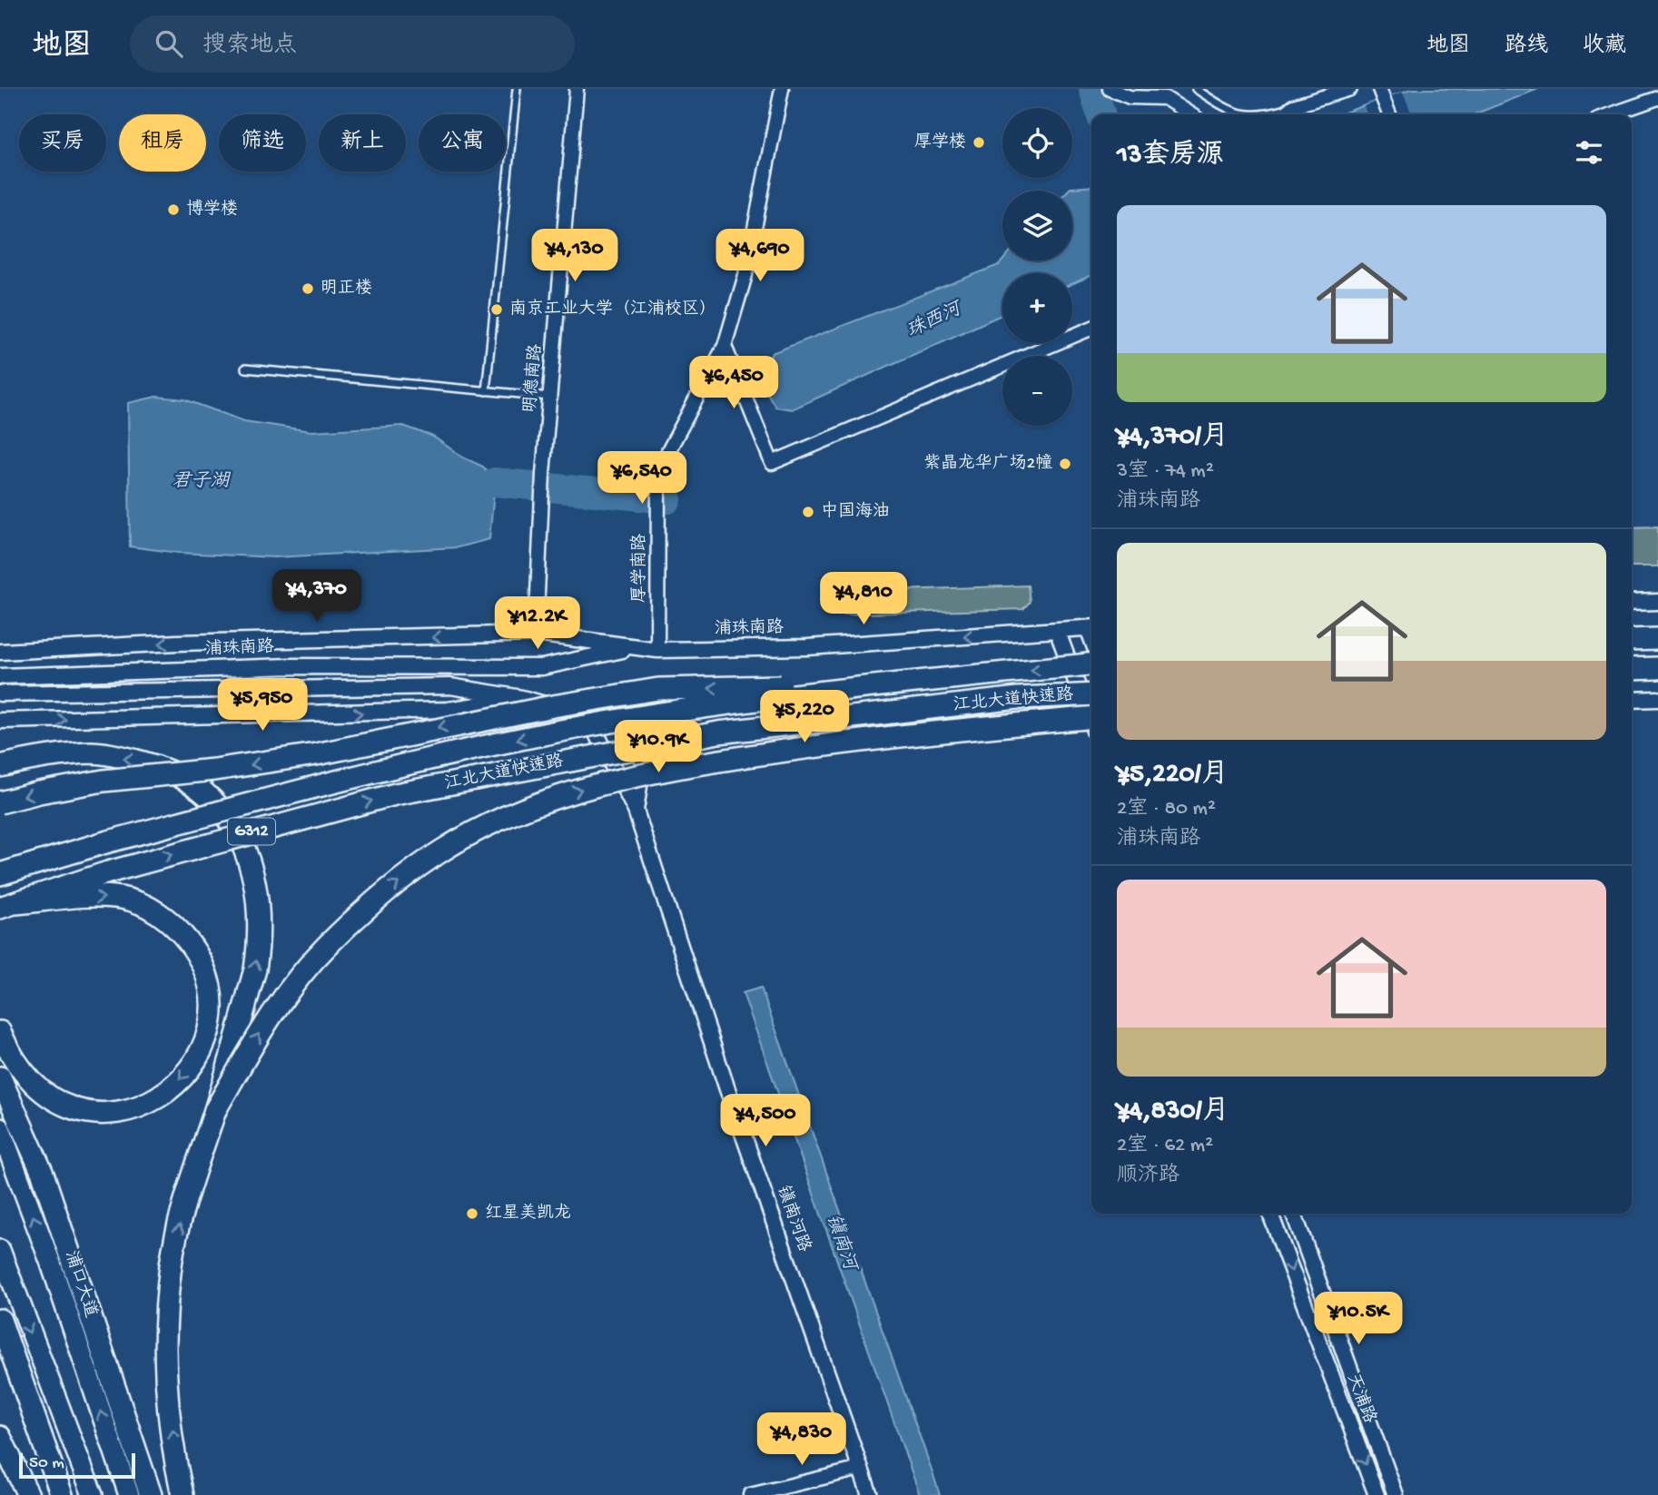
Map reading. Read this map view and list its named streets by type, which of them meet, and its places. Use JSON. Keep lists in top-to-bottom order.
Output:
{
  "streets": {
    "highway": ["江北大道快速路", "G312", "浦口大道"],
    "street": [
      "明德南路",
      "厚学南路",
      "浦珠南路",
      "镇南河路",
      "天浦路"
    ]
  },
  "crossings": [
    ["明德南路", "浦珠南路"],
    ["厚学南路", "浦珠南路"]
  ],
  "water": ["珠西河", "君子湖", "镇南河"],
  "places": [
    "厚学楼",
    "博学楼",
    "明正楼",
    "南京工业大学（江浦校区）",
    "紫晶龙华广场2幢",
    "中国海油",
    "红星美凯龙"
  ],
  "scale_bar": "50 m",
  "page": {
    "header": "地图",
    "search": "搜索地点",
    "nav": ["地图", "路线", "收藏"],
    "map_buttons": ["+", "−"],
    "chip": [
      "买房",
      "租房",
      "筛选",
      "新上",
      "公寓"
    ],
    "heading": "13套房源",
    "list": [
      {
        "name": "¥4,370/月",
        "note": "3室 · 74 m² · 浦珠南路"
      },
      {
        "name": "¥5,220/月",
        "note": "2室 · 80 m² · 浦珠南路"
      },
      {
        "name": "¥4,830/月",
        "note": "2室 · 62 m² · 顺济路"
      }
    ],
    "price": [
      "¥4,130",
      "¥4,690",
      "¥6,450",
      "¥6,540",
      "¥4,370",
      "¥4,810",
      "¥12.2K",
      "¥5,950",
      "¥5,220",
      "¥10.9K",
      "¥4,500",
      "¥10.5K",
      "¥4,830"
    ],
    "scale": "50 m"
  }
}
